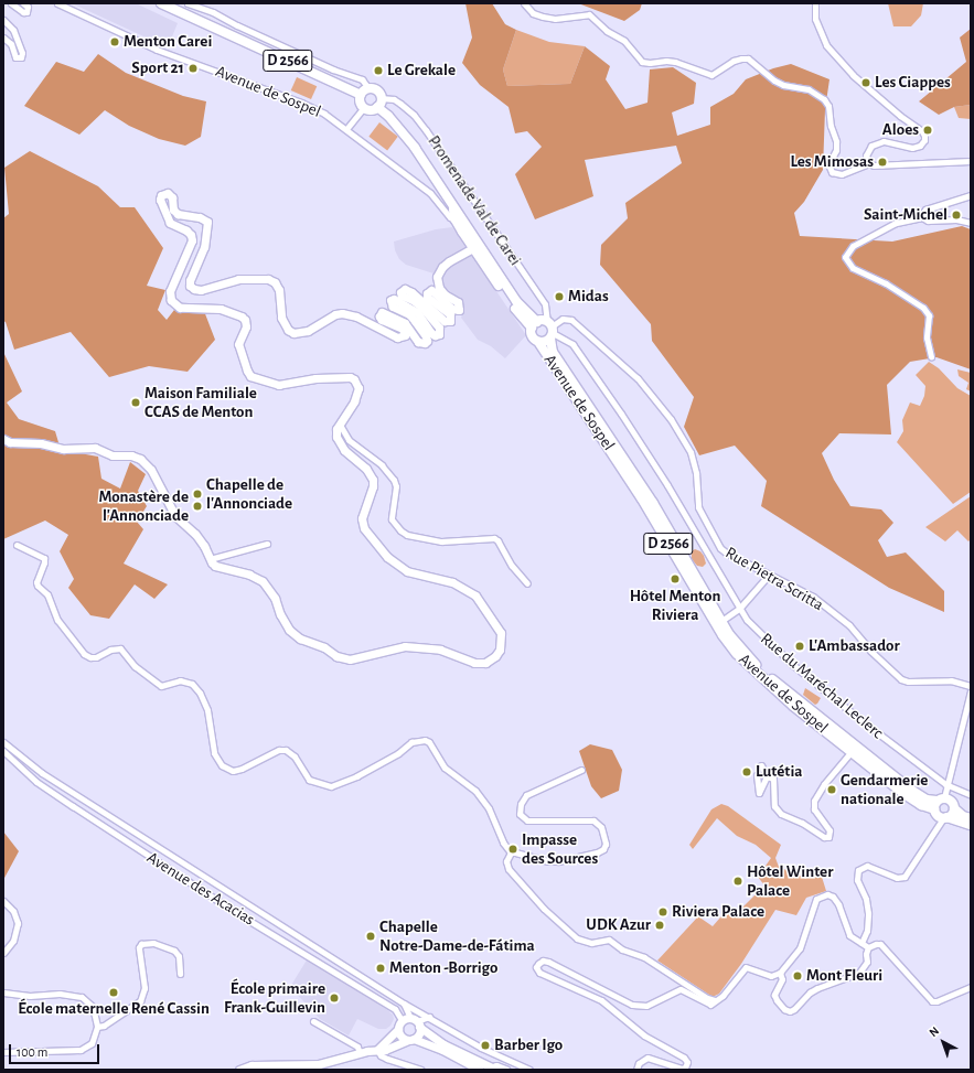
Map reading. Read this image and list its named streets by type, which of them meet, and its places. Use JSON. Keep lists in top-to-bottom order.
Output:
{
  "streets": {
    "main road": ["D 2566", "Avenue de Sospel"],
    "street": [
      "Promenade Val de Carei",
      "Rue Pietra Scritta",
      "Rue du Maréchal Leclerc",
      "Avenue des Acacias"
    ]
  },
  "crossings": [
    ["D 2566", "Avenue de Sospel"],
    ["D 2566", "Promenade Val de Carei"],
    ["Avenue de Sospel", "Promenade Val de Carei"],
    ["Avenue de Sospel", "Rue Pietra Scritta"],
    ["Avenue de Sospel", "Rue du Maréchal Leclerc"],
    ["Promenade Val de Carei", "Rue Pietra Scritta"],
    ["Promenade Val de Carei", "Rue du Maréchal Leclerc"],
    ["Rue Pietra Scritta", "Rue du Maréchal Leclerc"]
  ],
  "places": [
    "Menton Carei",
    "Sport 21",
    "Le Grekale",
    "Les Ciappes",
    "Aloes",
    "Les Mimosas",
    "Saint-Michel",
    "Midas",
    "Maison Familiale CCAS de Menton",
    "Chapelle de l'Annonciade",
    "Monastère de l'Annonciade",
    "Hôtel Menton Riviera",
    "L'Ambassador",
    "Lutétia",
    "Gendarmerie nationale",
    "Impasse des Sources",
    "Hôtel Winter Palace",
    "Riviera Palace",
    "UDK Azur",
    "Chapelle Notre-Dame-de-Fátima",
    "Menton -Borrigo",
    "Mont Fleuri",
    "École maternelle René Cassin",
    "École primaire Frank-Guillevin",
    "Barber Igo"
  ],
  "scale_bar": "100 m",
  "north": "top left"
}
